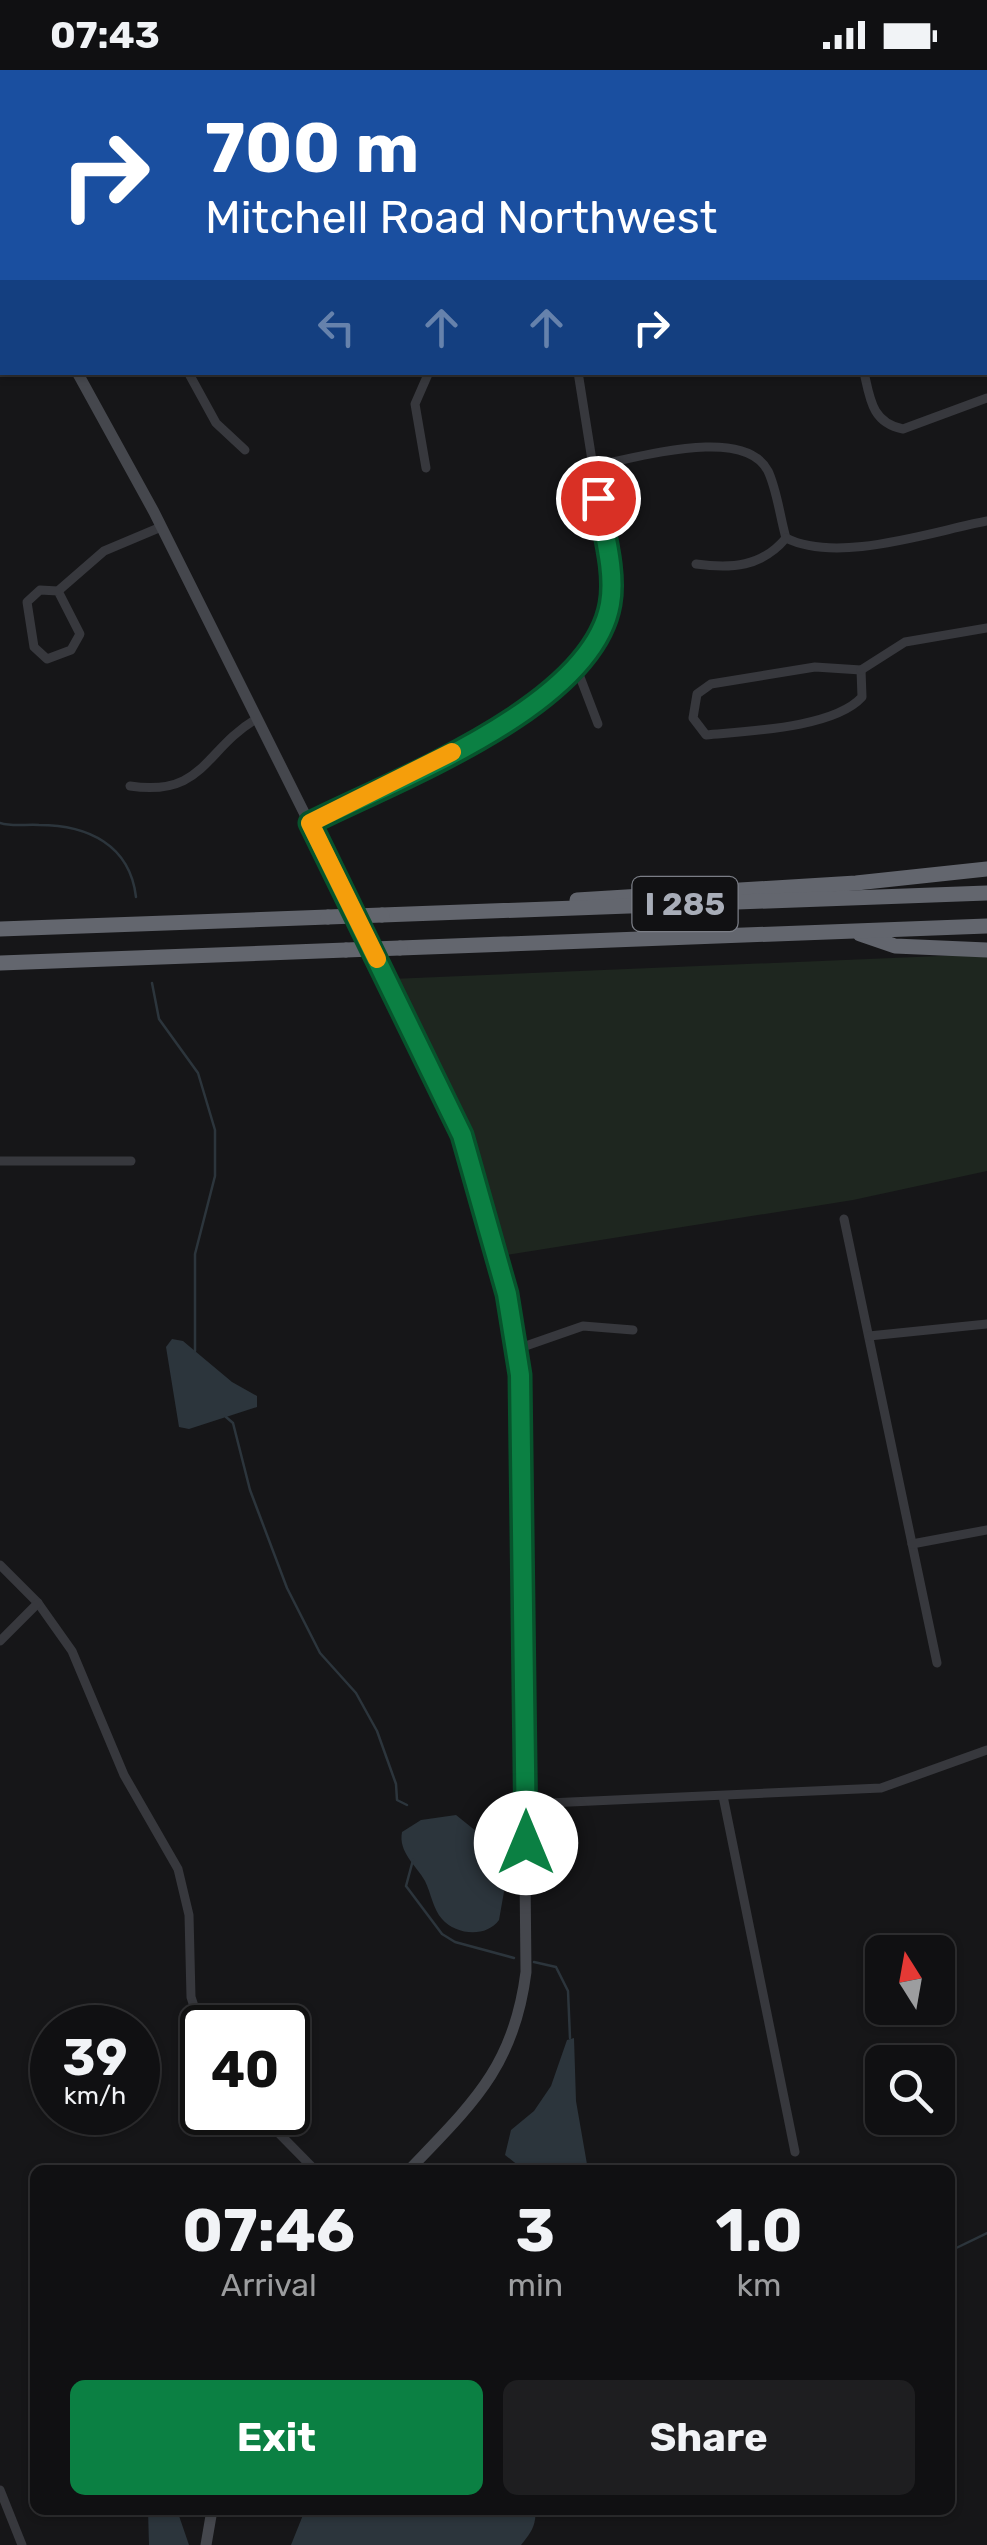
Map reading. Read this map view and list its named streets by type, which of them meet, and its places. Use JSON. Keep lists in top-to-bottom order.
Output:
{
  "streets": {
    "highway": ["I 285"]
  },
  "north": "top",
  "page": {
    "status": "07:43",
    "turn": ["700 m", "Mitchell Road Northwest"],
    "speed": "39 km/h",
    "limit": "40",
    "eta": [
      "07:46",
      "Arrival",
      "3",
      "min",
      "1.0",
      "km"
    ],
    "buttons": ["Exit", "Share"]
  }
}
